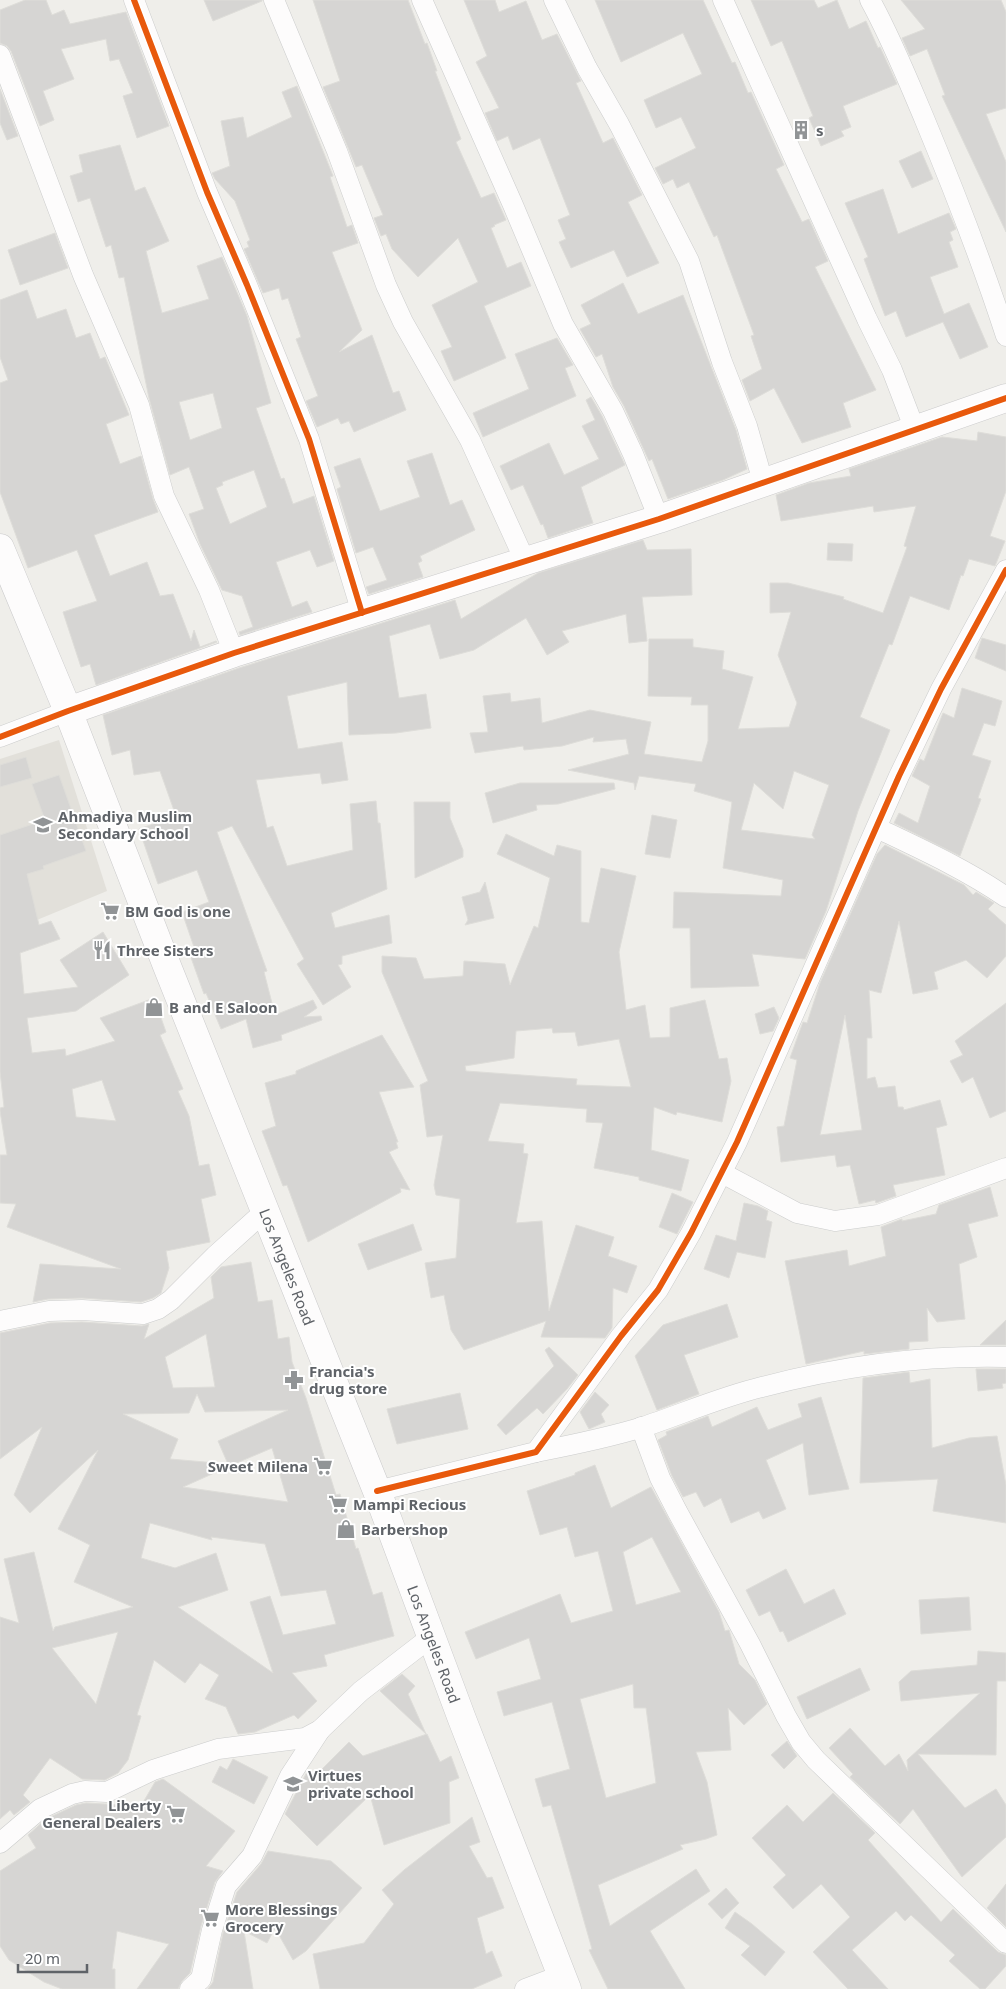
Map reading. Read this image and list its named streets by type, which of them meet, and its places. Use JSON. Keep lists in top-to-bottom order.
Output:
{
  "streets": {
    "main road": ["Los Angeles Road"]
  },
  "places": {
    "building": ["s"],
    "school or university": ["Ahmadiya Muslim Secondary School", "Virtues private school"],
    "supermarket": [
      "BM God is one",
      "Sweet Milena",
      "Mampi Recious",
      "Liberty General Dealers",
      "More Blessings Grocery"
    ],
    "restaurant": ["Three Sisters"],
    "shop": ["B and E Saloon", "Barbershop"],
    "pharmacy": ["Francia's drug store"]
  },
  "scale_bar": "20 m"
}
